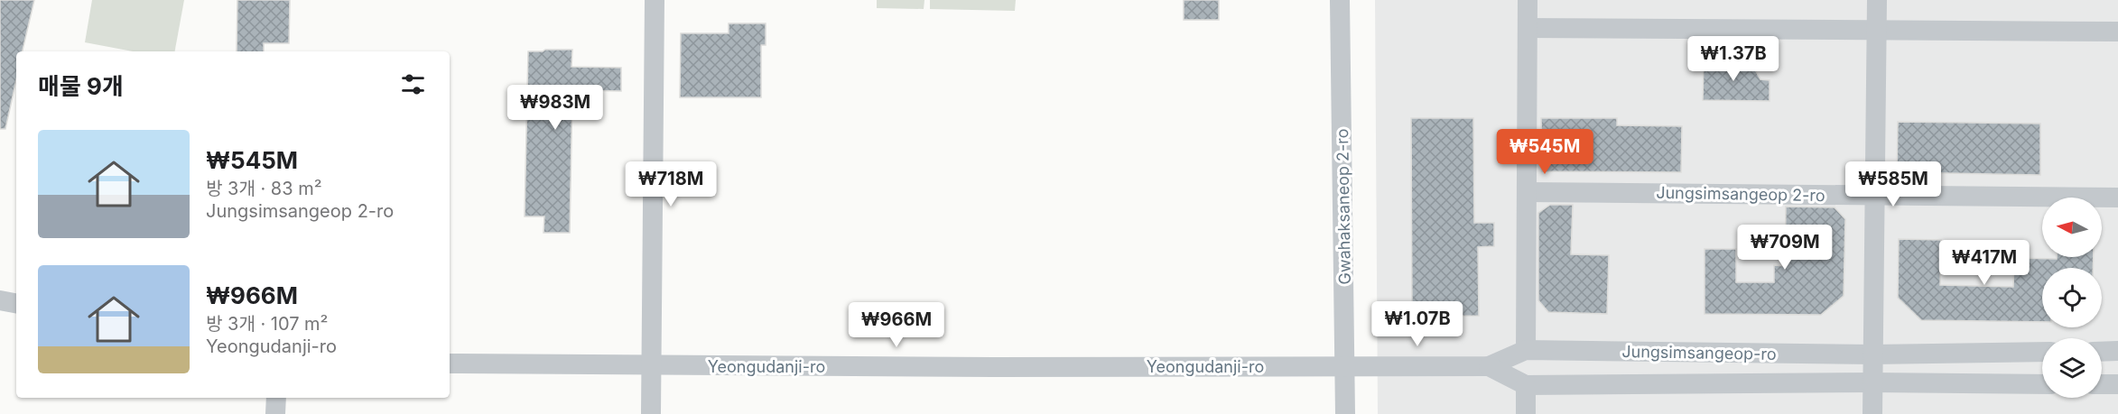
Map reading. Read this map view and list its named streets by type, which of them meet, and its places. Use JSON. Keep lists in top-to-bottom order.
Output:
{
  "streets": {
    "street": [
      "Jungsimsangeop 2-ro",
      "Gwahaksaneop 2-ro",
      "Jungsimsangeop-ro",
      "Yeongudanji-ro"
    ]
  },
  "crossings": [
    ["Gwahaksaneop 2-ro", "Jungsimsangeop-ro"],
    ["Gwahaksaneop 2-ro", "Yeongudanji-ro"],
    ["Jungsimsangeop-ro", "Yeongudanji-ro"]
  ],
  "north": "left",
  "page": {
    "price": [
      "₩1.37B",
      "₩983M",
      "₩545M",
      "₩718M",
      "₩585M",
      "₩709M",
      "₩417M",
      "₩1.07B",
      "₩966M"
    ],
    "heading": "매물 9개",
    "list": [
      {
        "name": "₩545M",
        "note": "방 3개 · 83 m² · Jungsimsangeop 2-ro"
      },
      {
        "name": "₩966M",
        "note": "방 3개 · 107 m² · Yeongudanji-ro"
      }
    ]
  }
}
